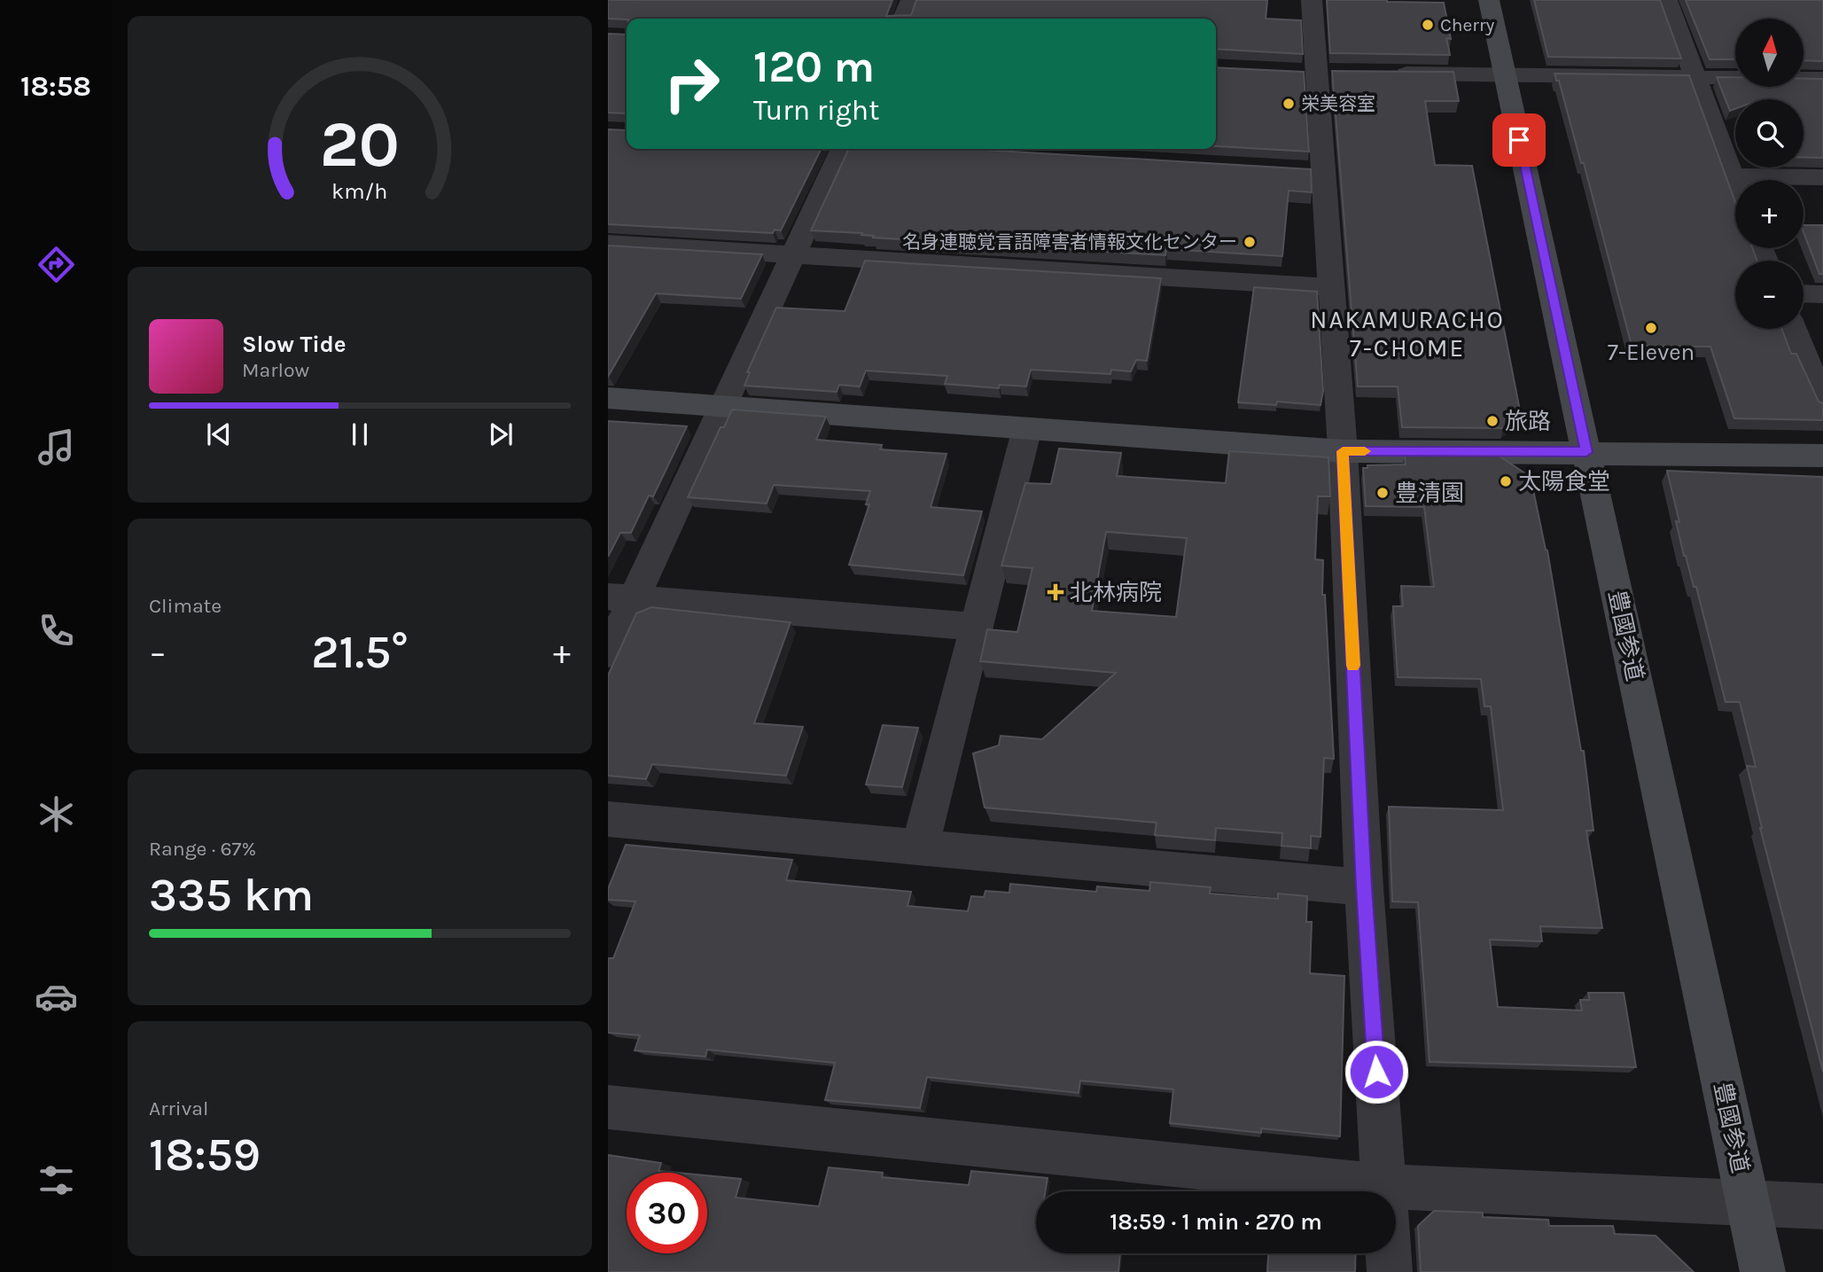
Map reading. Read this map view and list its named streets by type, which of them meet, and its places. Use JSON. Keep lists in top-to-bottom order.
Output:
{
  "streets": {
    "street": ["豊國参道"]
  },
  "districts": ["NAKAMURACHO 7-CHOME"],
  "places": {
    "other": [
      "Cherry",
      "栄美容室",
      "名身連聴覚言語障害者情報文化センター",
      "7-Eleven",
      "旅路",
      "太陽食堂",
      "豊清園"
    ],
    "health": ["北林病院"]
  },
  "north": "top",
  "page": {
    "tabs": "18:58",
    "map_buttons": ["+", "−"],
    "turn": ["120 m", "Turn right"],
    "song": ["Slow Tide", "Marlow"],
    "tile": [
      "Climate",
      ["Range · 67%", "335 km"],
      ["Arrival", "18:59"]
    ],
    "heat": ["−", "21.5°", "+"],
    "limit": "30",
    "trip": "18:59 · 1 min · 270 m",
    "gauge": ["20", "km/h"]
  }
}
